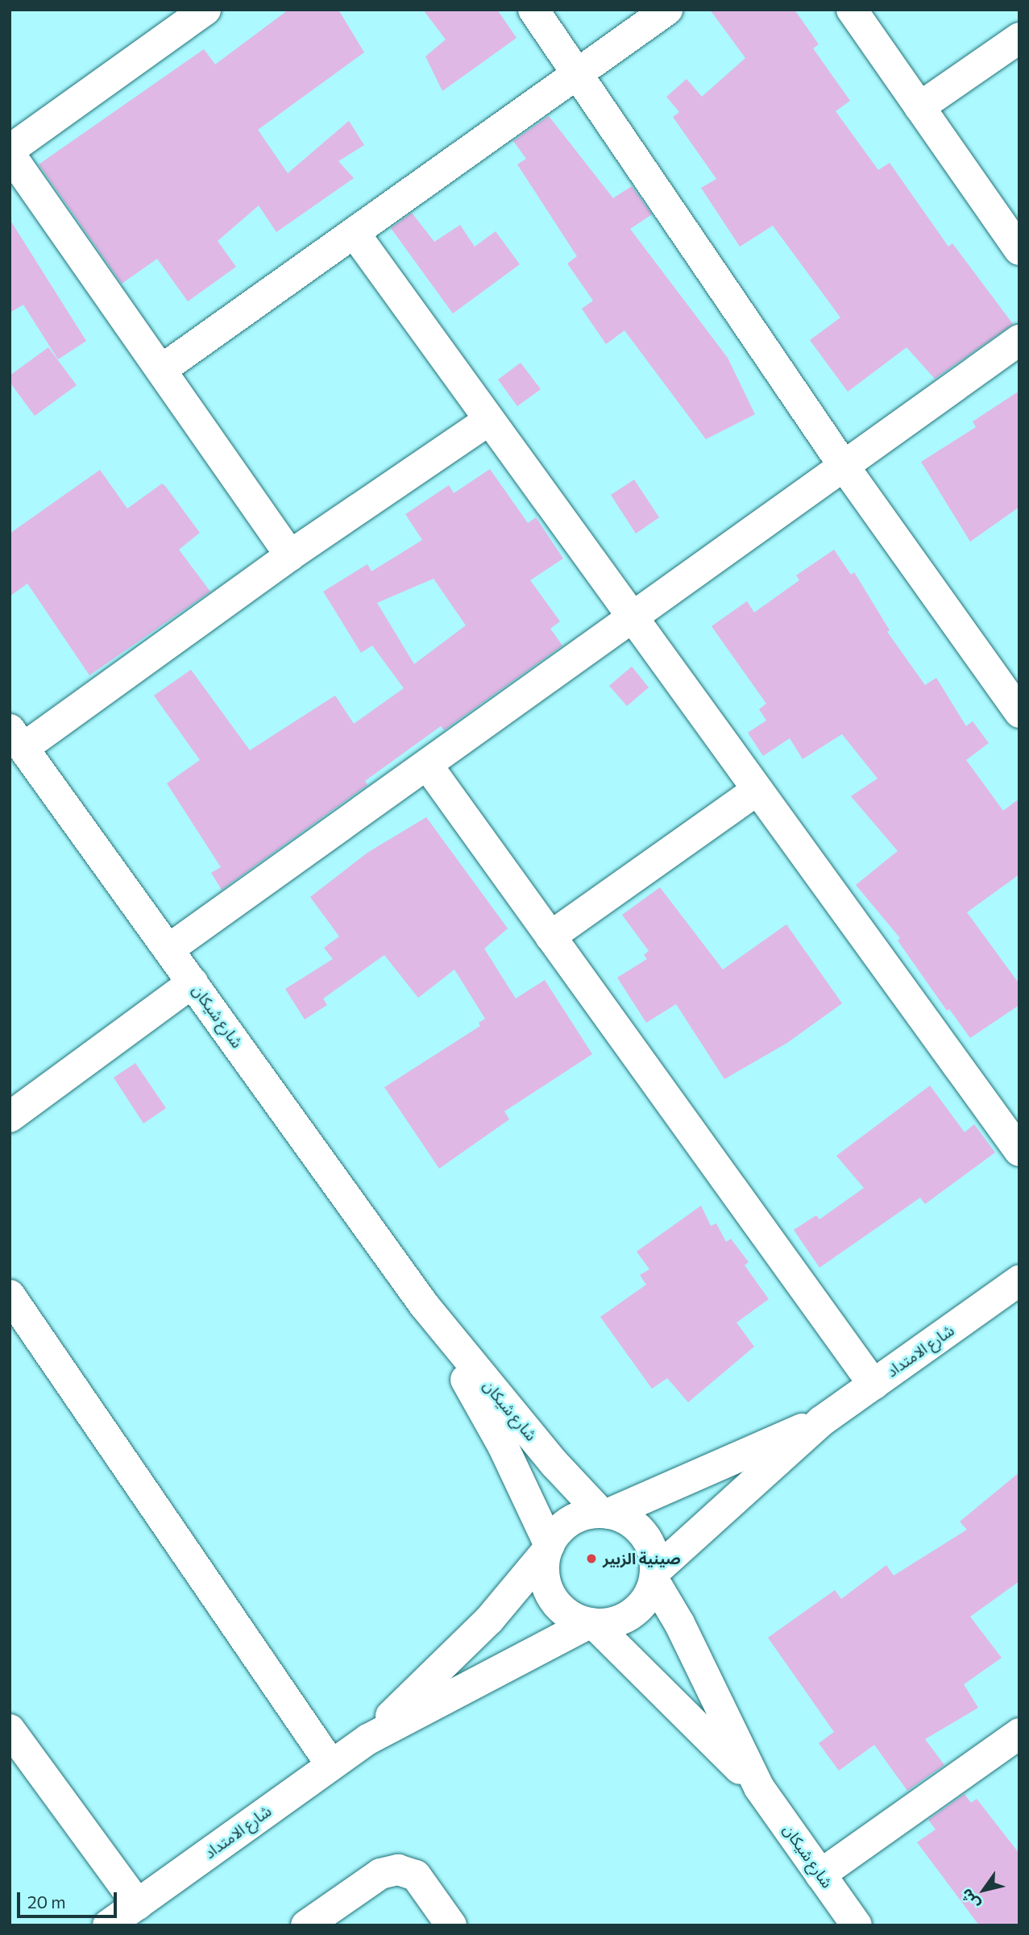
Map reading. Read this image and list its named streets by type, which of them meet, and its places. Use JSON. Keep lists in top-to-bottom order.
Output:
{
  "streets": {
    "street": ["شارع شيكان", "شارع الامتداد"]
  },
  "crossings": [
    ["شارع شيكان", "شارع الامتداد"]
  ],
  "places": ["صينية الزبير"],
  "scale_bar": "20 m",
  "north": "bottom left"
}
